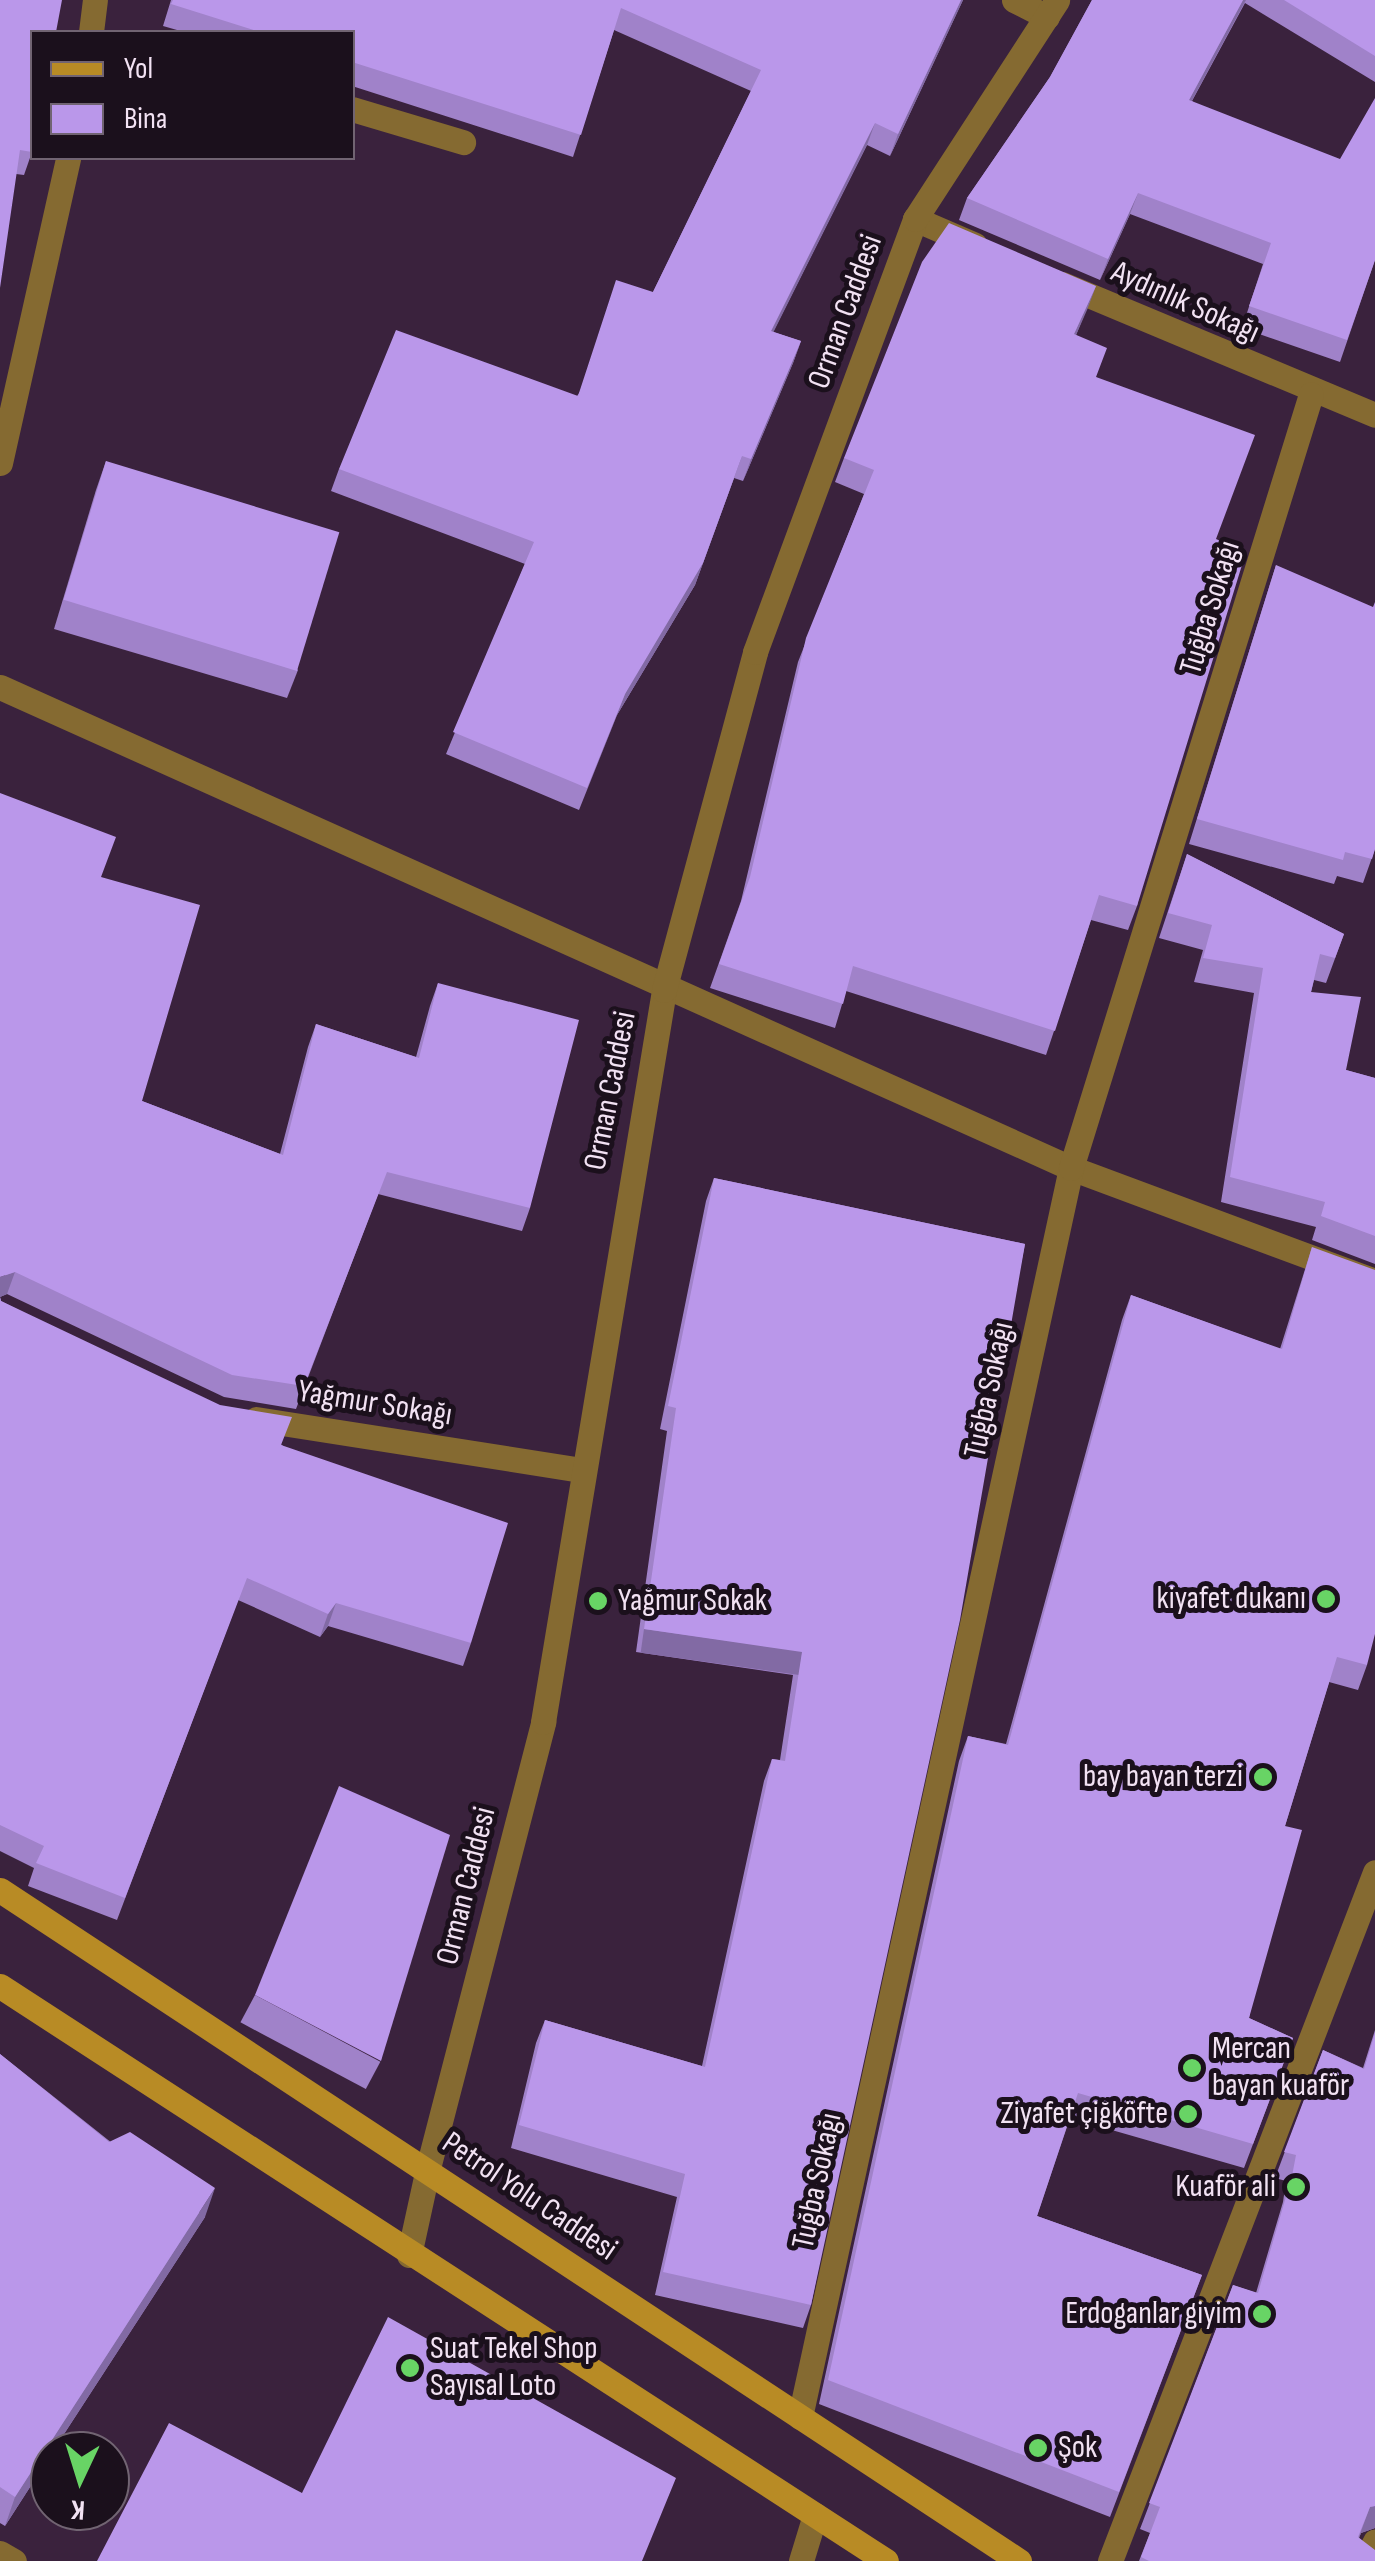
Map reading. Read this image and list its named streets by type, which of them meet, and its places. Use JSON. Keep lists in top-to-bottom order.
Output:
{
  "streets": {
    "main road": ["Petrol Yolu Caddesi"],
    "street": [
      "Aydınlık Sokağı",
      "Orman Caddesi",
      "Tuğba Sokağı",
      "Yağmur Sokağı"
    ]
  },
  "crossings": [
    ["Aydınlık Sokağı", "Tuğba Sokağı"],
    ["Orman Caddesi", "Yağmur Sokağı"],
    ["Orman Caddesi", "Petrol Yolu Caddesi"],
    ["Tuğba Sokağı", "Petrol Yolu Caddesi"]
  ],
  "places": [
    "kiyafet dukanı",
    "Yağmur Sokak",
    "bay bayan terzi",
    "Mercan bayan kuaför",
    "Ziyafet çiğköfte",
    "Kuaför ali",
    "Erdoganlar giyim",
    "Suat Tekel Shop Sayısal Loto",
    "Şok"
  ],
  "legend": ["Yol", "Bina"],
  "north": "bottom"
}
